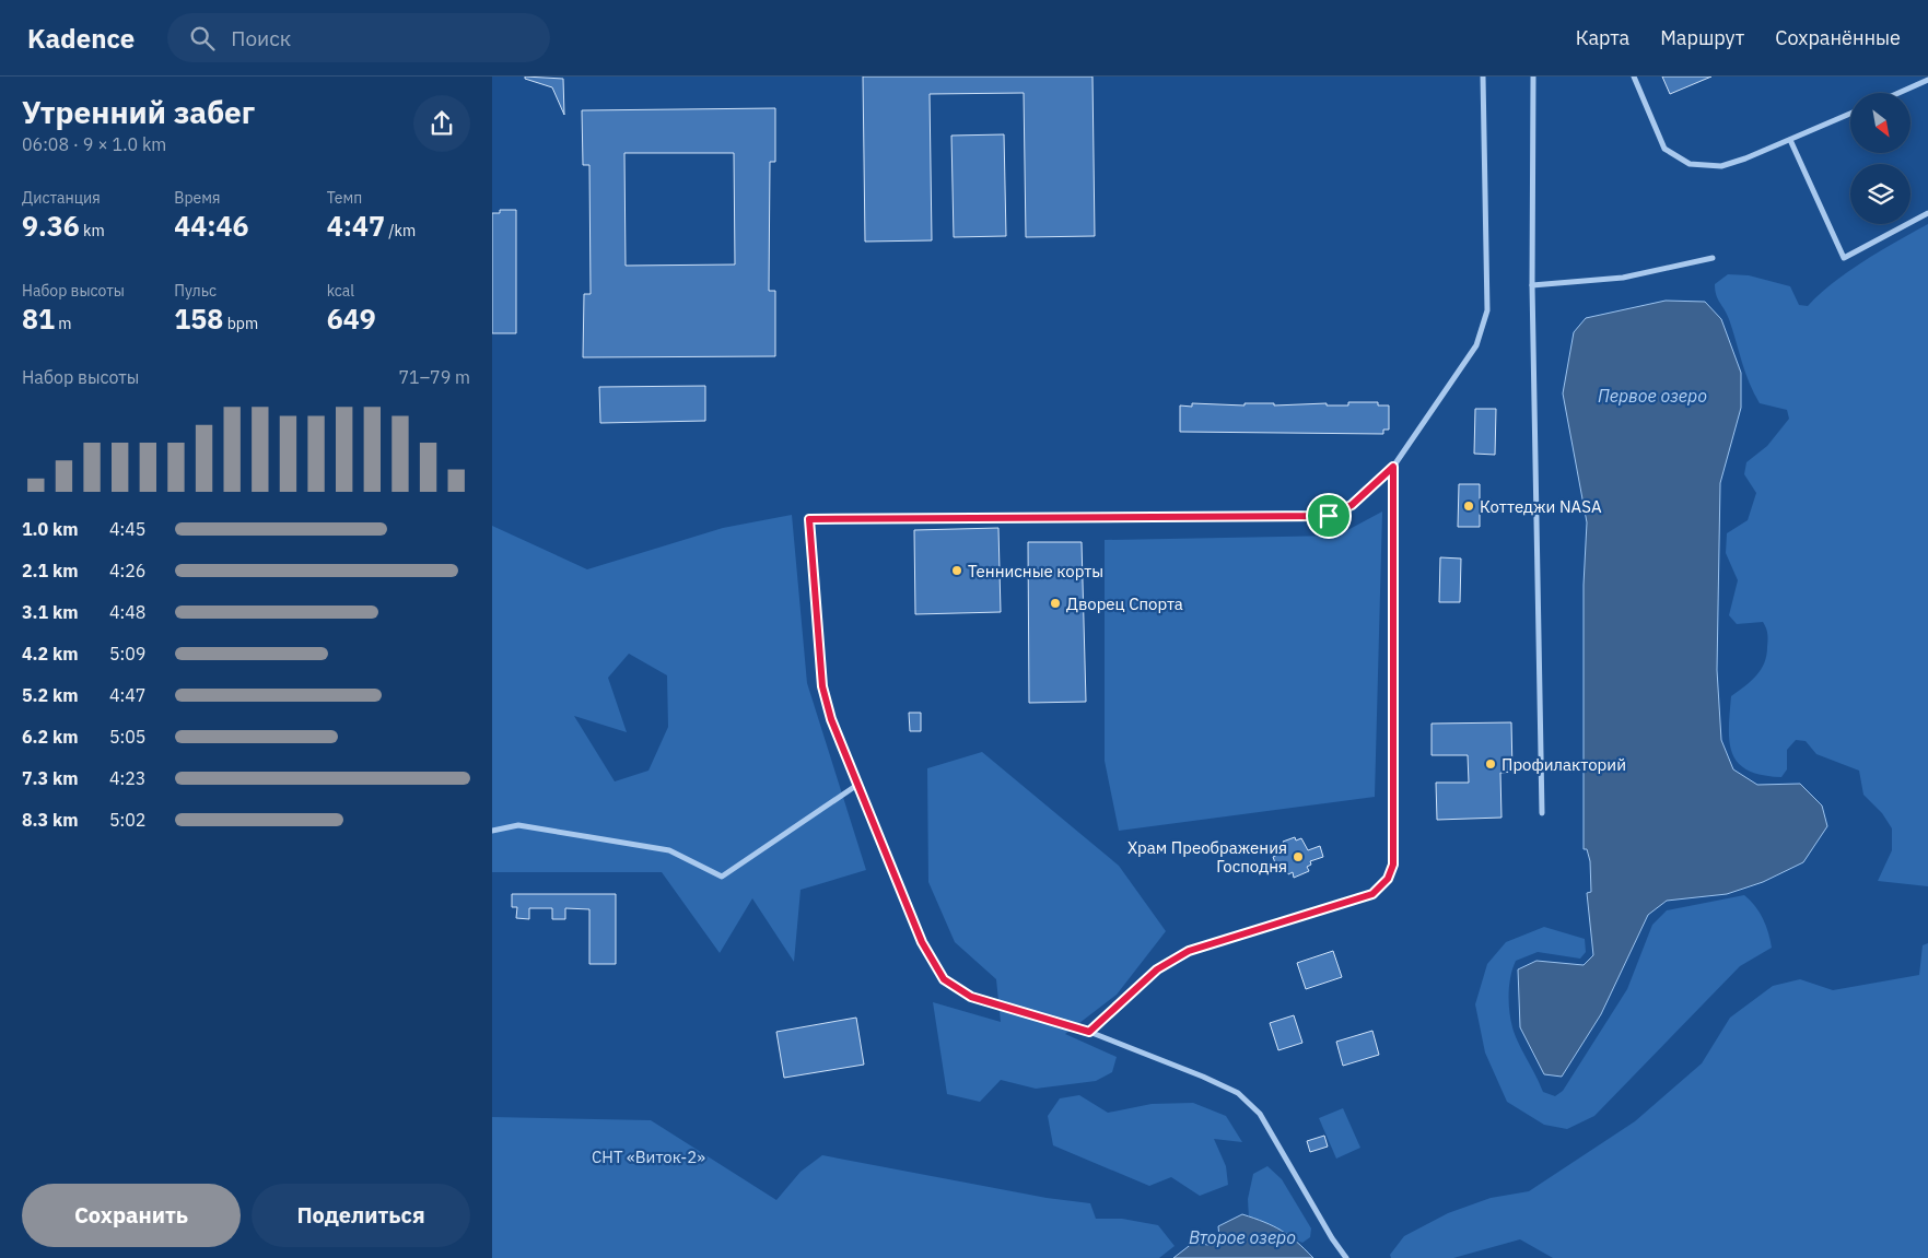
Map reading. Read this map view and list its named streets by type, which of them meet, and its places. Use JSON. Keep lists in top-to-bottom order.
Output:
{
  "water": ["Первое озеро", "Второе озеро"],
  "parks": ["СНТ «Виток-2»"],
  "places": [
    "Коттеджи NASA",
    "Теннисные корты",
    "Дворец Спорта",
    "Профилакторий",
    "Храм Преображения Господня"
  ],
  "north": "bottom right",
  "page": {
    "header": "Kadence",
    "search": "Поиск",
    "nav": ["Карта", "Маршрут", "Сохранённые"],
    "heading": ["Утренний забег", "06:08 · 9 × 1.0 km"],
    "stats": [
      ["Дистанция", "9.36 km"],
      ["Время", "44:46"],
      ["Темп", "4:47 /km"],
      ["Набор высоты", "81 m"],
      ["Пульс", "158 bpm"],
      ["kcal", "649"]
    ],
    "chart": ["Набор высоты", "71–79 m"],
    "list": [
      {
        "name": "1.0 km",
        "note": "4:45"
      },
      {
        "name": "2.1 km",
        "note": "4:26"
      },
      {
        "name": "3.1 km",
        "note": "4:48"
      },
      {
        "name": "4.2 km",
        "note": "5:09"
      },
      {
        "name": "5.2 km",
        "note": "4:47"
      },
      {
        "name": "6.2 km",
        "note": "5:05"
      },
      {
        "name": "7.3 km",
        "note": "4:23"
      },
      {
        "name": "8.3 km",
        "note": "5:02"
      }
    ],
    "buttons": ["Сохранить", "Поделиться"]
  }
}
